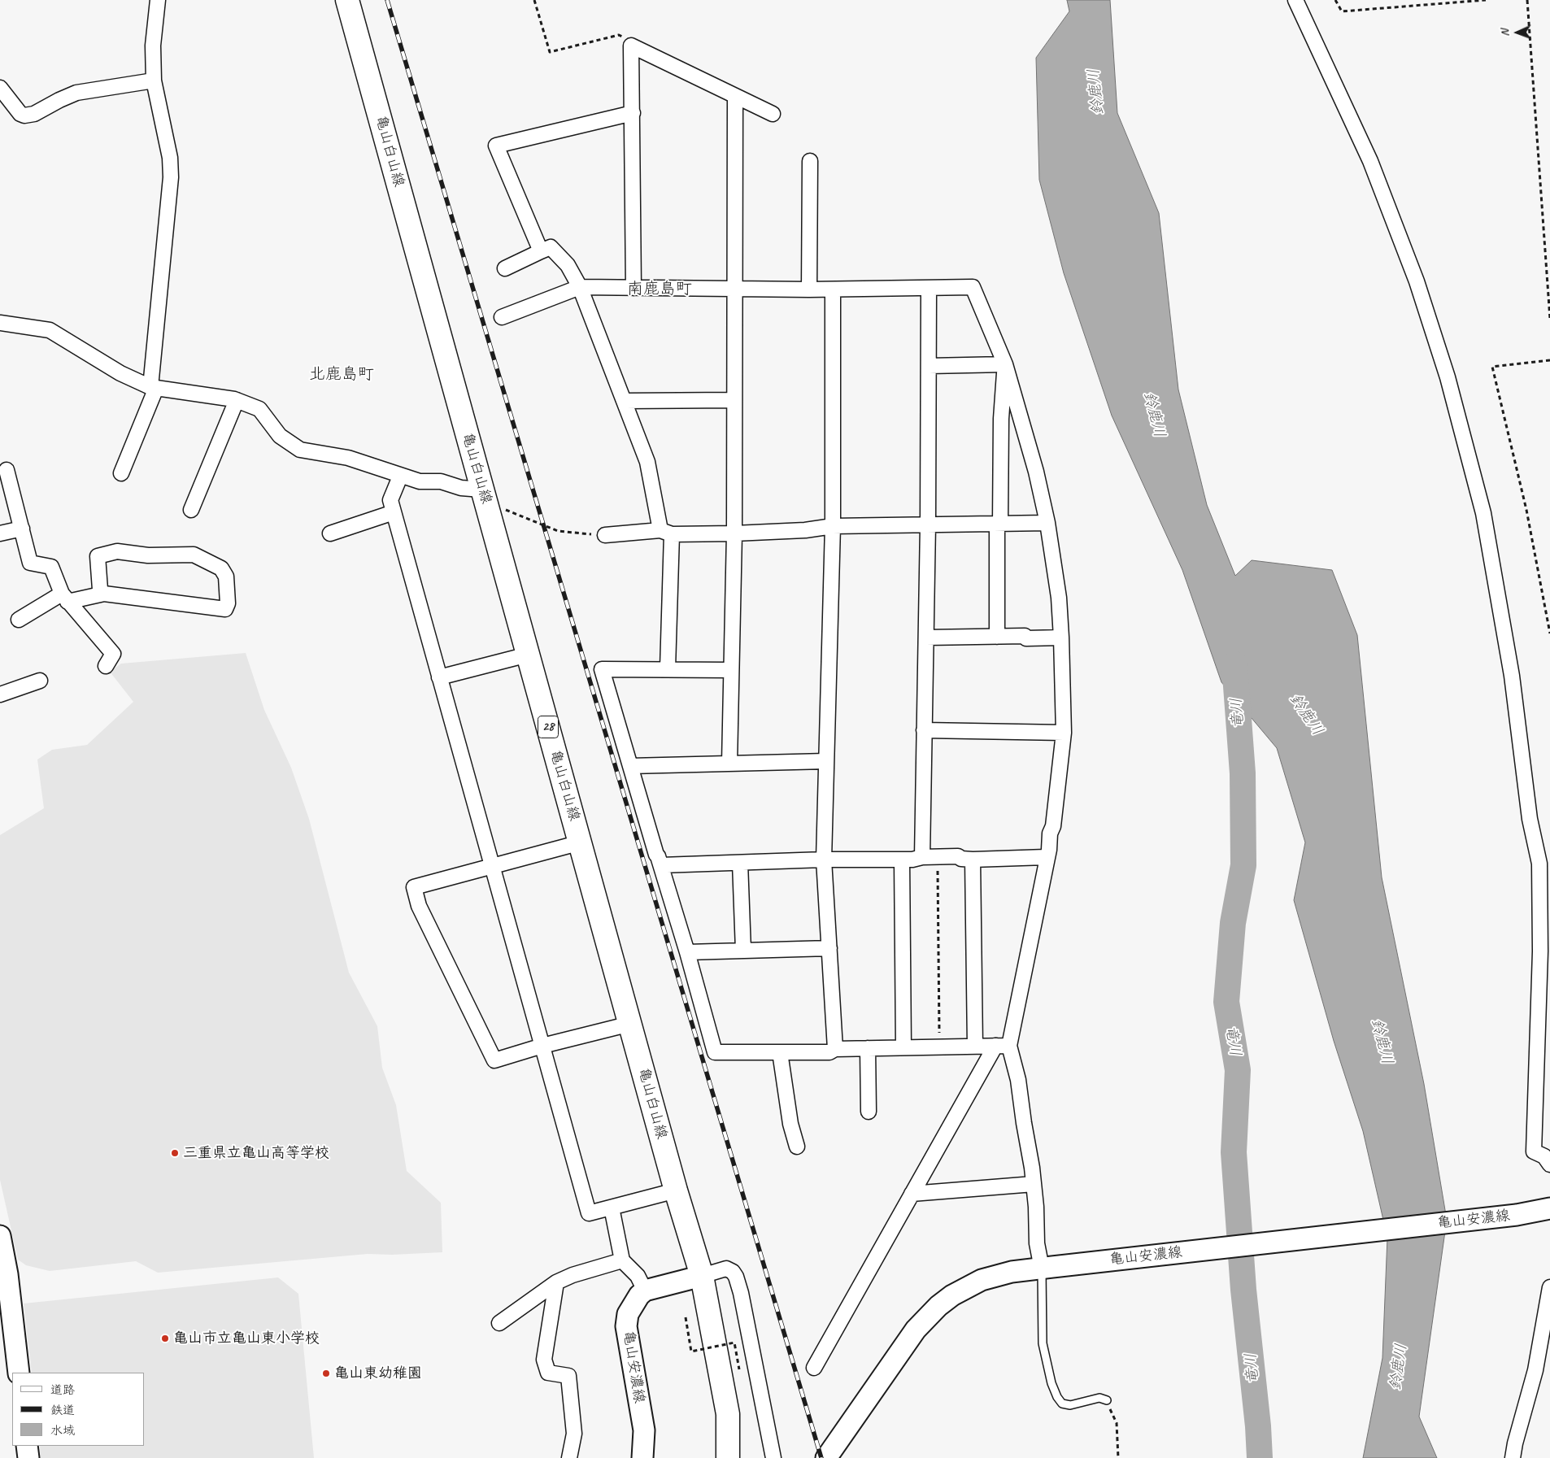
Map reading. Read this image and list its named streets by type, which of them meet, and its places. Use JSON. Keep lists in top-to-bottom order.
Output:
{
  "streets": {
    "main road": ["亀山白山線", "28", "亀山安濃線"]
  },
  "districts": ["南鹿島町", "北鹿島町"],
  "water": ["鈴鹿川", "竜川"],
  "places": ["三重県立亀山高等学校", "亀山市立亀山東小学校", "亀山東幼稚園"],
  "legend": ["道路", "鉄道", "水域"],
  "north": "left"
}
